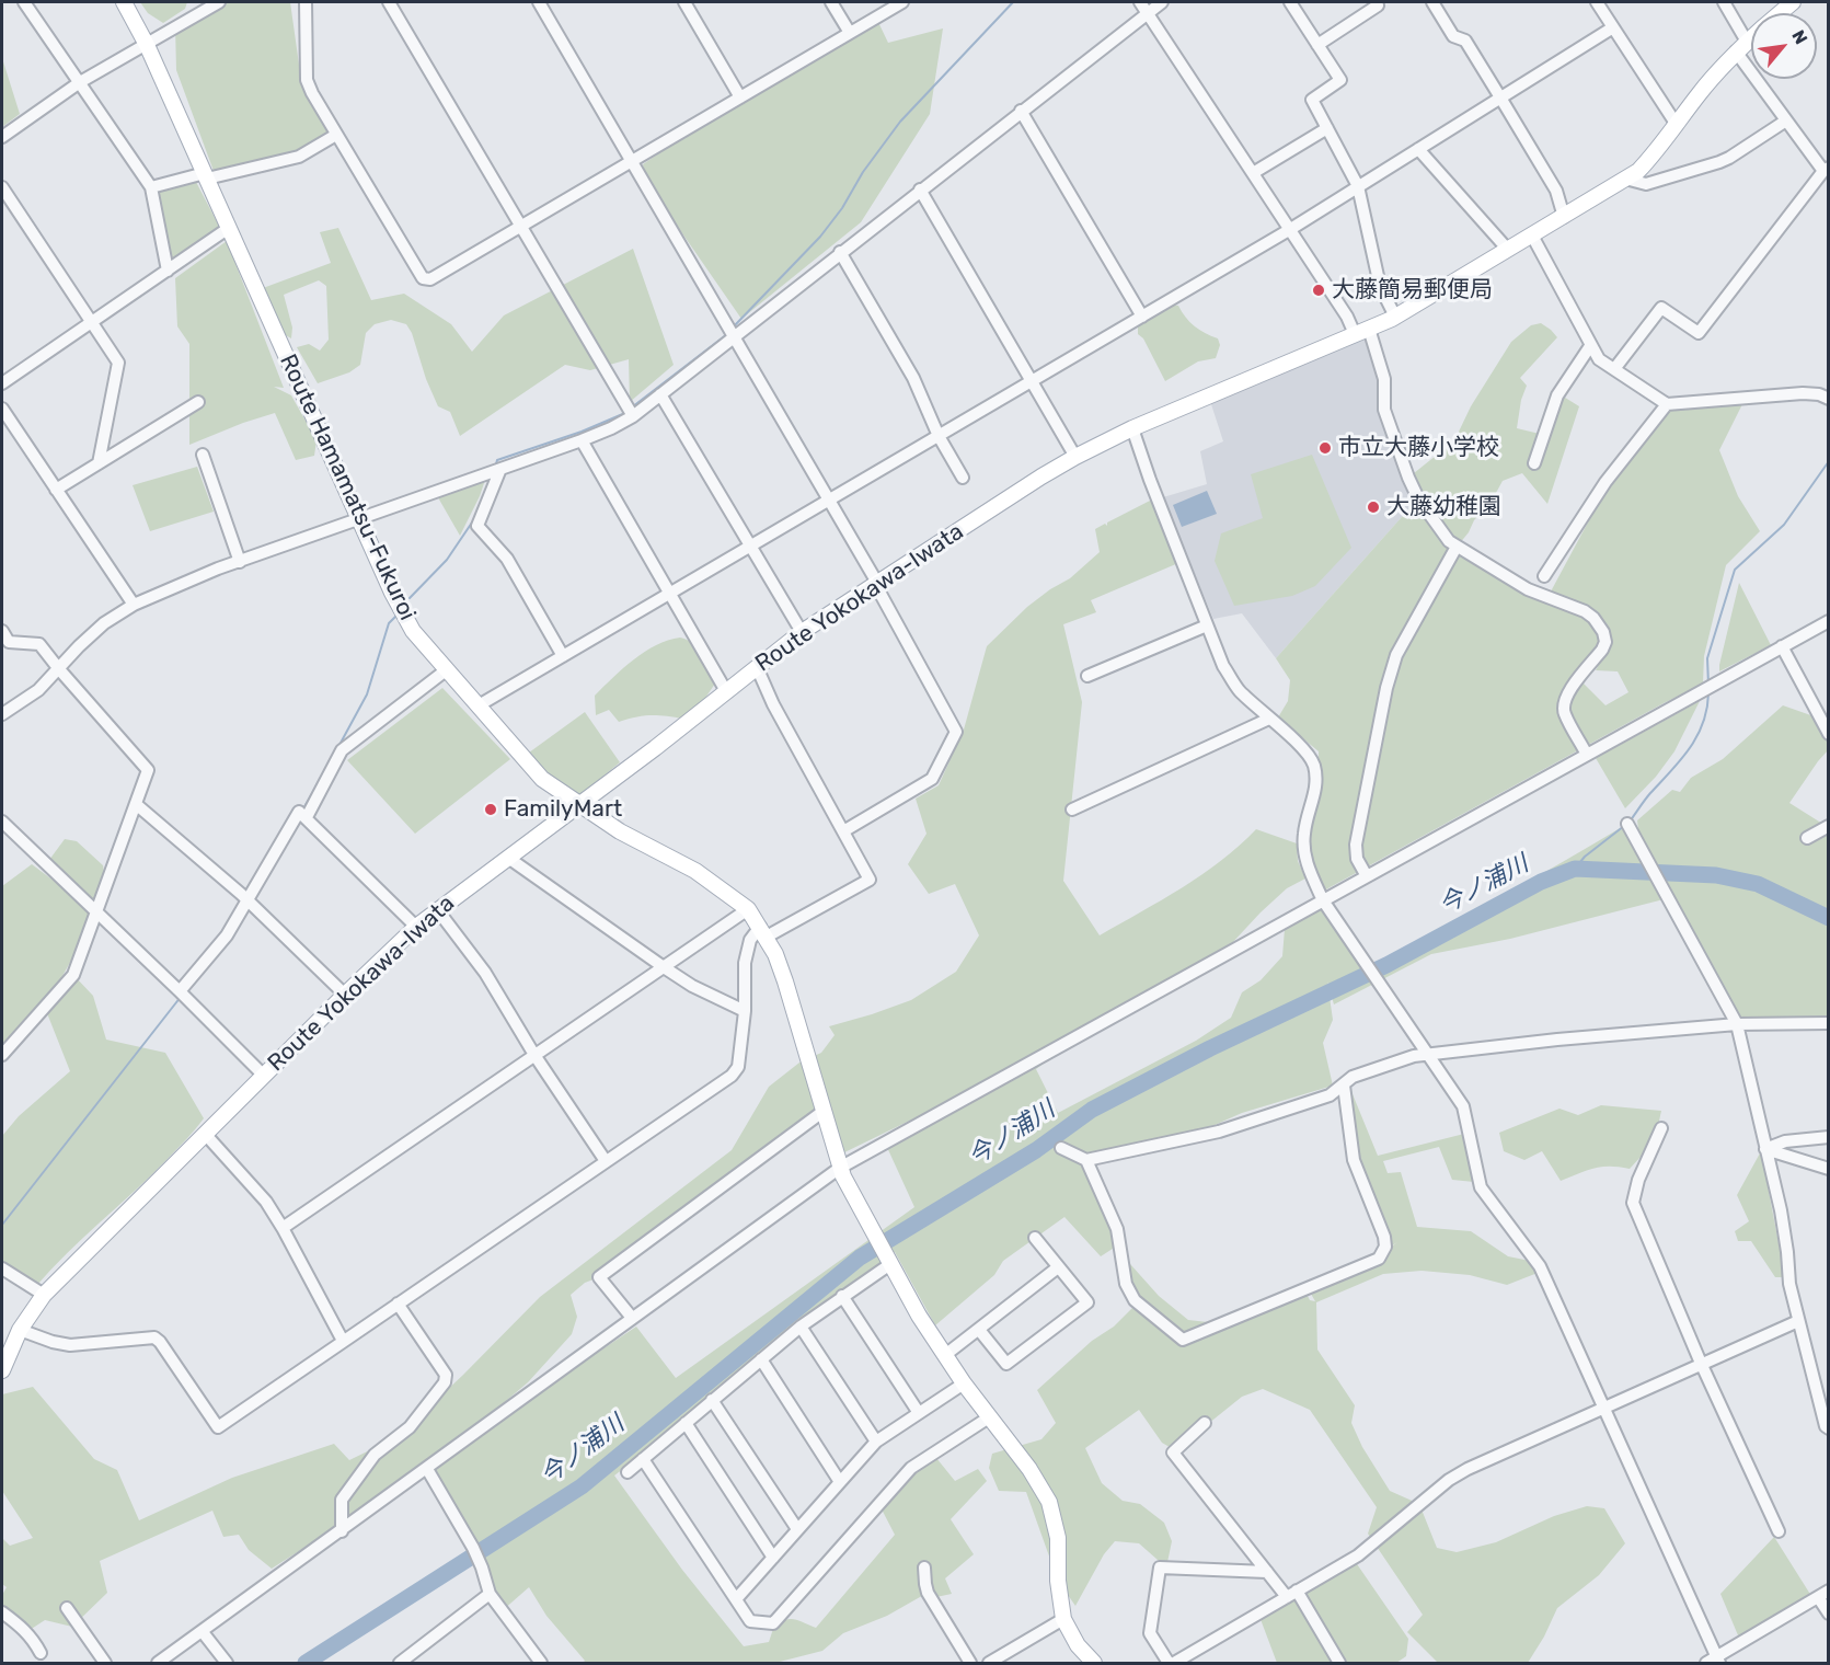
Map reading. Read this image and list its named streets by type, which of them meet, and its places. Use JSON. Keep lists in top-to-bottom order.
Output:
{
  "streets": {
    "main road": ["Route Hamamatsu-Fukuroi", "Route Yokokawa-Iwata"]
  },
  "crossings": [
    ["Route Hamamatsu-Fukuroi", "Route Yokokawa-Iwata"]
  ],
  "water": ["今ノ浦川"],
  "places": [
    "大藤簡易郵便局",
    "市立大藤小学校",
    "大藤幼稚園",
    "FamilyMart"
  ],
  "north": "top right"
}
